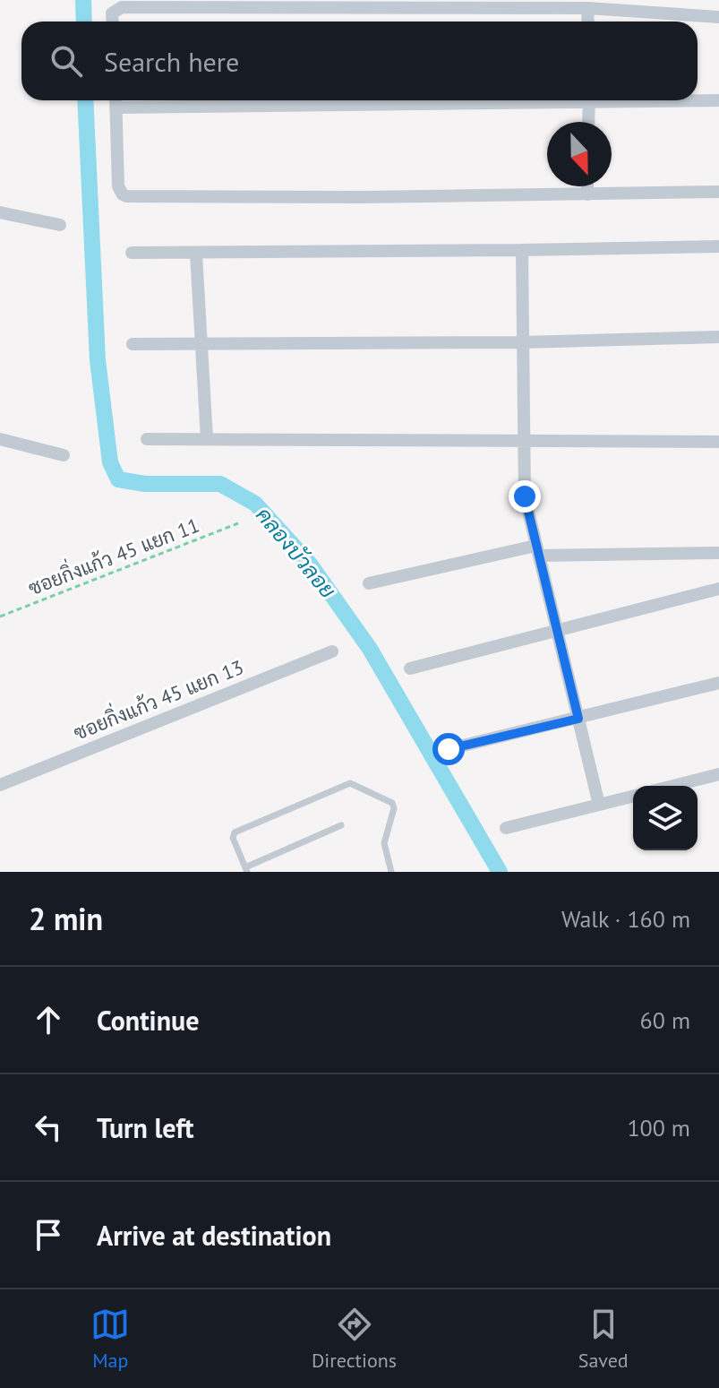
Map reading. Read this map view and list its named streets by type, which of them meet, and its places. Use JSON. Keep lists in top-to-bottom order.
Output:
{
  "streets": {
    "street": ["ซอยกิ่งแก้ว 45 แยก 13"],
    "path": ["ซอยกิ่งแก้ว 45 แยก 11"]
  },
  "water": ["คลองบัวลอย"],
  "north": "bottom",
  "page": {
    "search": "Search here",
    "heading": ["2 min", "Walk · 160 m"],
    "list": [
      ["Continue", "60 m"],
      ["Turn left", "100 m"],
      "Arrive at destination"
    ],
    "nav": ["Map", "Directions", "Saved"]
  }
}
